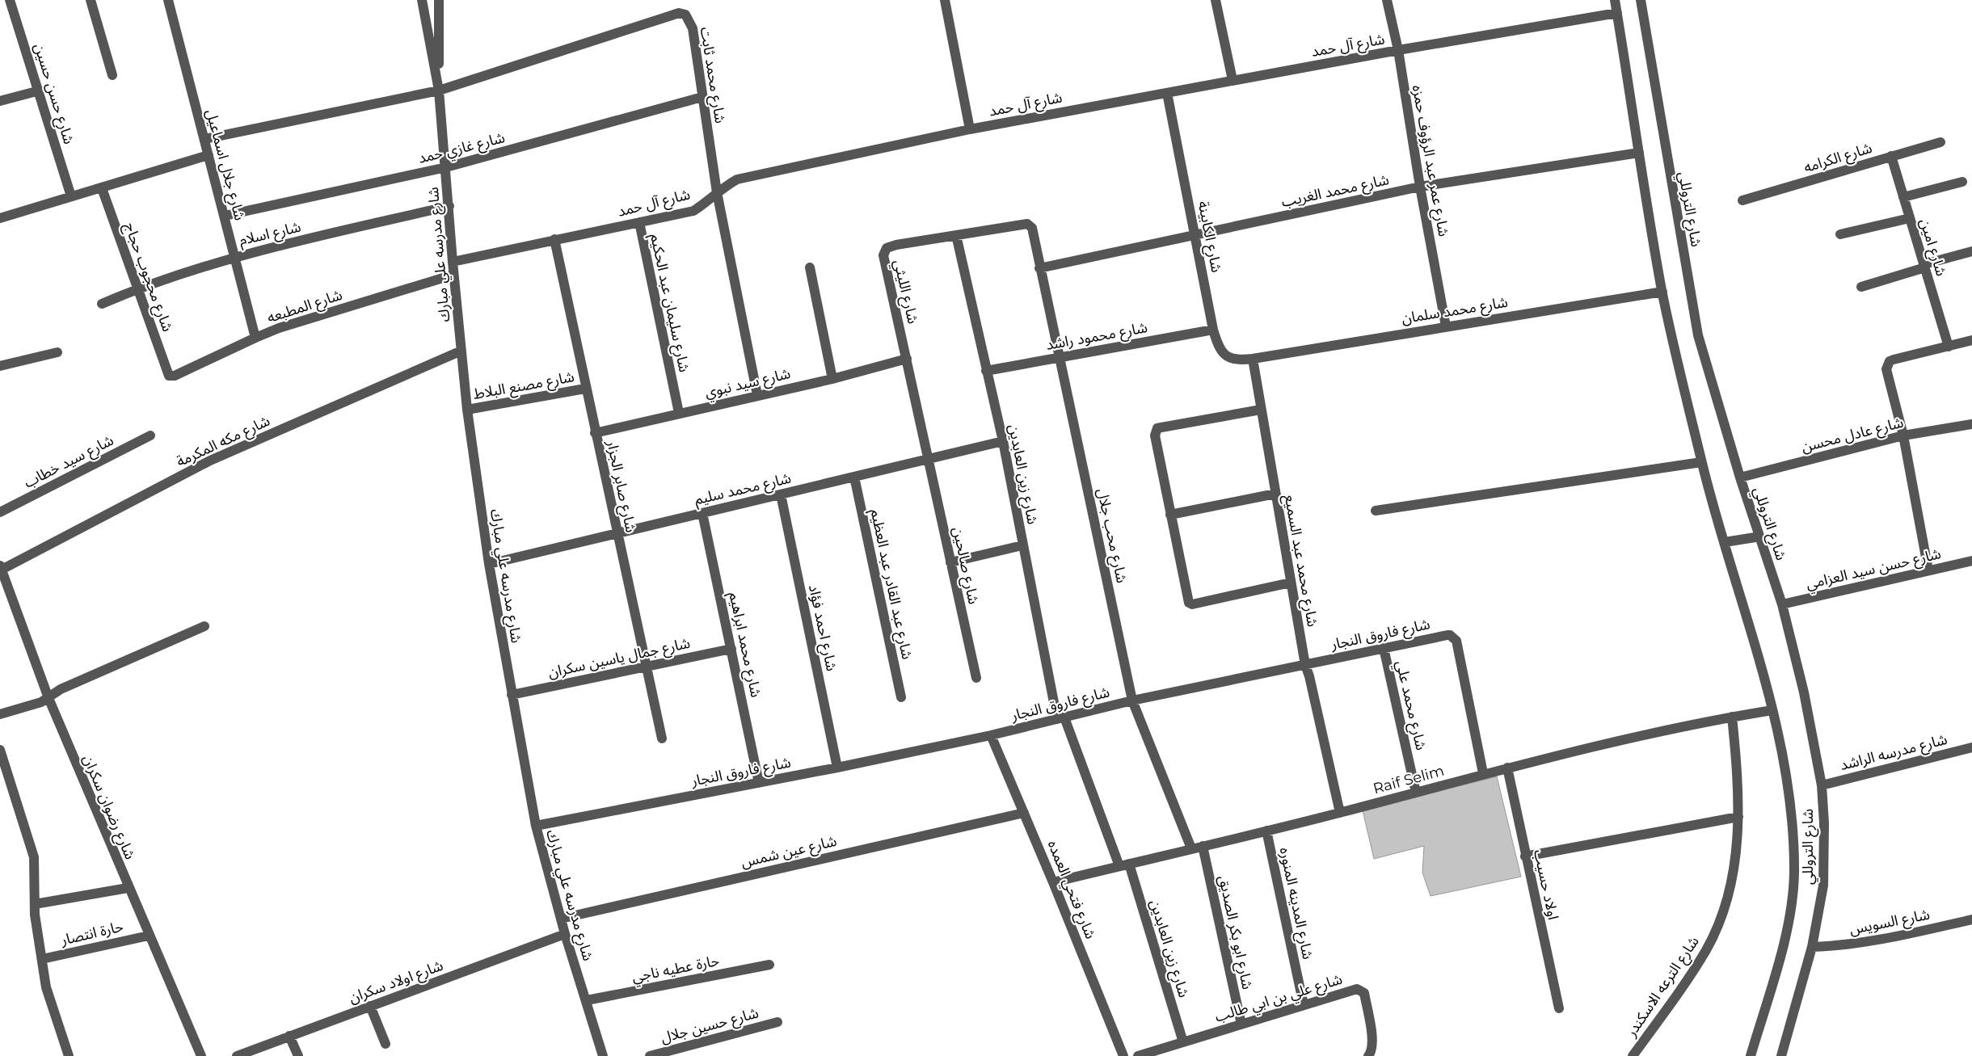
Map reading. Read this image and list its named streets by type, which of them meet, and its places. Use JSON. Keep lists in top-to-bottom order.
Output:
{
  "streets": {
    "street": [
      "شارع آل حمد",
      "شارع محمد ثابت",
      "شارع حسن حسين",
      "شارع غازي حمد",
      "شارع الكرامه",
      "شارع عمر عبد الرؤوف حمزه",
      "شارع جلال اسماعيل",
      "شارع محمد الغريب",
      "شارع التروللي",
      "شارع اسلام",
      "شارع الكابينة",
      "شارع امين",
      "شارع مدرسه علي مبارك",
      "شارع محجوب حجاج",
      "شارع الليثي",
      "شارع سليمان عبد الحكيم",
      "شارع المطبعه",
      "شارع محمد سلمان",
      "شارع محمود راشد",
      "شارع سيد نبوي",
      "شارع مصنع البلاط",
      "شارع عادل محسن",
      "شارع مكه المكرمة",
      "شارع سيد خطاب",
      "شارع زين العابدين",
      "شارع صابر الجزار",
      "شارع محمد سليم",
      "شارع محب جلال",
      "شارع محمد عبد السميع",
      "شارع صالحين",
      "شارع حسن سيد العزامي",
      "شارع عبد القادر عبد العظيم",
      "شارع احمد فؤاد",
      "شارع فاروق النجار",
      "شارع محمد ابراهيم",
      "شارع جمال ياسين سكران",
      "شارع محمد علي",
      "شارع مدرسه الراشد",
      "Raif Selim",
      "شارع رضوان سكران",
      "شارع عين شمس",
      "اولاد حسيب",
      "شارع فتحي العمده",
      "شارع المدينه المنوره",
      "شارع السويس",
      "شارع ابو بكر الصديق",
      "حارة انتصار",
      "حارة عطيه ناجي",
      "شارع اولاد سكران",
      "شارع الترعه الاسكندر",
      "شارع علي بن ابي طالب",
      "شارع حسين جلال"
    ]
  },
  "crossings": [
    ["شارع آل حمد", "شارع محمد ثابت"],
    ["شارع آل حمد", "شارع عمر عبد الرؤوف حمزه"],
    ["شارع آل حمد", "شارع التروللي"],
    ["شارع آل حمد", "شارع الكابينة"],
    ["شارع آل حمد", "شارع مدرسه علي مبارك"],
    ["شارع آل حمد", "شارع سليمان عبد الحكيم"],
    ["شارع آل حمد", "شارع صابر الجزار"],
    ["شارع محمد ثابت", "شارع غازي حمد"],
    ["شارع محمد ثابت", "شارع جلال اسماعيل"],
    ["شارع محمد ثابت", "شارع مدرسه علي مبارك"],
    ["شارع محمد ثابت", "شارع سيد نبوي"],
    ["شارع غازي حمد", "شارع جلال اسماعيل"],
    ["شارع غازي حمد", "شارع مدرسه علي مبارك"],
    ["شارع الكرامه", "شارع امين"],
    ["شارع عمر عبد الرؤوف حمزه", "شارع محمد الغريب"],
    ["شارع عمر عبد الرؤوف حمزه", "شارع محمد سلمان"],
    ["شارع جلال اسماعيل", "شارع اسلام"],
    ["شارع جلال اسماعيل", "شارع المطبعه"],
    ["شارع محمد الغريب", "شارع التروللي"],
    ["شارع محمد الغريب", "شارع الكابينة"],
    ["شارع محمد الغريب", "شارع محب جلال"],
    ["شارع التروللي", "شارع محمد سلمان"],
    ["شارع التروللي", "شارع عادل محسن"],
    ["شارع التروللي", "شارع حسن سيد العزامي"],
    ["شارع التروللي", "شارع مدرسه الراشد"],
    ["شارع التروللي", "Raif Selim"],
    ["شارع التروللي", "شارع السويس"],
    ["شارع اسلام", "شارع مدرسه علي مبارك"],
    ["شارع اسلام", "شارع محجوب حجاج"],
    ["شارع الكابينة", "شارع محمد سلمان"],
    ["شارع الكابينة", "شارع محمود راشد"],
    ["شارع الكابينة", "شارع محمد عبد السميع"],
    ["شارع مدرسه علي مبارك", "شارع المطبعه"],
    ["شارع مدرسه علي مبارك", "شارع مصنع البلاط"],
    ["شارع مدرسه علي مبارك", "شارع مكه المكرمة"],
    ["شارع مدرسه علي مبارك", "شارع محمد سليم"],
    ["شارع مدرسه علي مبارك", "شارع فاروق النجار"],
    ["شارع مدرسه علي مبارك", "شارع جمال ياسين سكران"],
    ["شارع مدرسه علي مبارك", "شارع عين شمس"],
    ["شارع مدرسه علي مبارك", "حارة عطيه ناجي"],
    ["شارع مدرسه علي مبارك", "شارع اولاد سكران"],
    ["شارع محجوب حجاج", "شارع المطبعه"],
    ["شارع الليثي", "شارع سيد نبوي"],
    ["شارع الليثي", "شارع زين العابدين"],
    ["شارع الليثي", "شارع محمد سليم"],
    ["شارع الليثي", "شارع محب جلال"],
    ["شارع الليثي", "شارع صالحين"],
    ["شارع سليمان عبد الحكيم", "شارع سيد نبوي"],
    ["شارع محمد سلمان", "شارع محمد عبد السميع"],
    ["شارع محمود راشد", "شارع زين العابدين"],
    ["شارع محمود راشد", "شارع محب جلال"],
    ["شارع سيد نبوي", "شارع صابر الجزار"],
    ["شارع مصنع البلاط", "شارع صابر الجزار"],
    ["شارع مكه المكرمة", "شارع رضوان سكران"],
    ["شارع زين العابدين", "شارع محمد سليم"],
    ["شارع زين العابدين", "شارع فاروق النجار"],
    ["شارع زين العابدين", "Raif Selim"],
    ["شارع زين العابدين", "شارع علي بن ابي طالب"],
    ["شارع صابر الجزار", "شارع محمد سليم"],
    ["شارع صابر الجزار", "شارع جمال ياسين سكران"],
    ["شارع محمد سليم", "شارع صالحين"],
    ["شارع محمد سليم", "شارع عبد القادر عبد العظيم"],
    ["شارع محمد سليم", "شارع احمد فؤاد"],
    ["شارع محمد سليم", "شارع محمد ابراهيم"],
    ["شارع محب جلال", "شارع فاروق النجار"],
    ["شارع محب جلال", "Raif Selim"],
    ["شارع محمد عبد السميع", "شارع فاروق النجار"],
    ["شارع محمد عبد السميع", "Raif Selim"],
    ["شارع احمد فؤاد", "شارع فاروق النجار"],
    ["شارع فاروق النجار", "شارع محمد ابراهيم"],
    ["شارع فاروق النجار", "شارع محمد علي"],
    ["شارع فاروق النجار", "Raif Selim"],
    ["شارع فاروق النجار", "شارع فتحي العمده"],
    ["شارع محمد ابراهيم", "شارع جمال ياسين سكران"],
    ["شارع محمد علي", "Raif Selim"],
    ["Raif Selim", "اولاد حسيب"],
    ["Raif Selim", "شارع فتحي العمده"],
    ["Raif Selim", "شارع المدينه المنوره"],
    ["Raif Selim", "شارع ابو بكر الصديق"],
    ["Raif Selim", "شارع الترعه الاسكندر"],
    ["شارع رضوان سكران", "حارة انتصار"],
    ["شارع عين شمس", "شارع فتحي العمده"],
    ["شارع المدينه المنوره", "شارع علي بن ابي طالب"],
    ["شارع ابو بكر الصديق", "شارع علي بن ابي طالب"]
  ]
}
